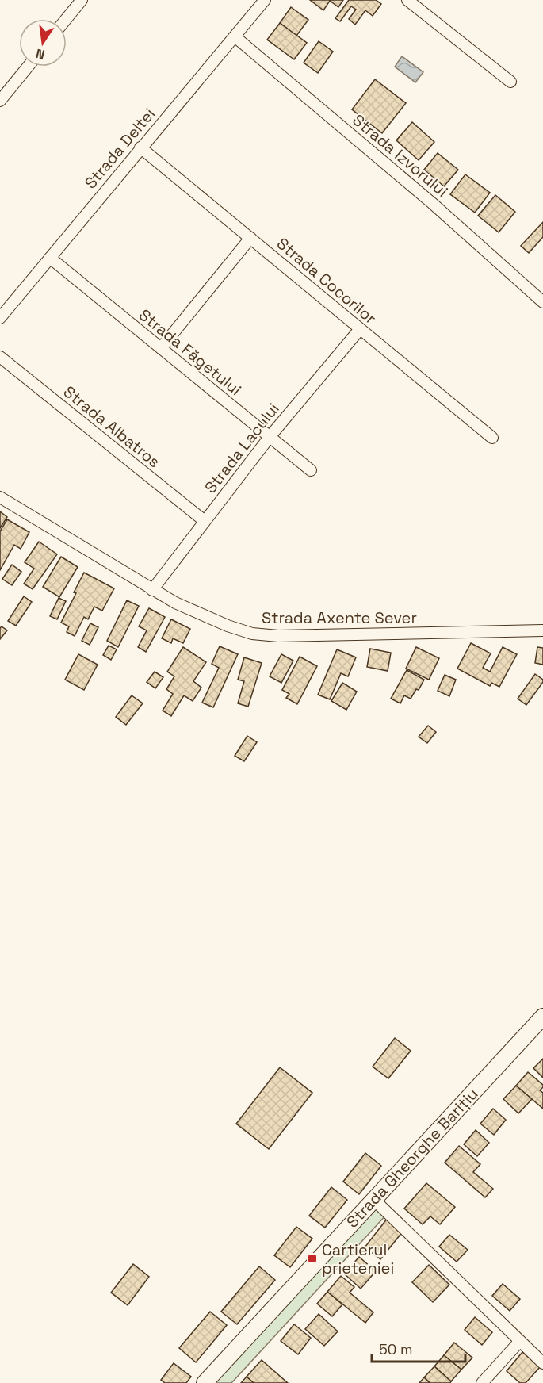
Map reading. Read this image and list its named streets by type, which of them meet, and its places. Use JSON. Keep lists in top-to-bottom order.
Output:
{
  "streets": {
    "main road": ["Strada Gheorghe Barițiu"],
    "street": [
      "Strada Deltei",
      "Strada Izvorului",
      "Strada Cocorilor",
      "Strada Făgetului",
      "Strada Albatros",
      "Strada Lacului",
      "Strada Axente Sever"
    ]
  },
  "crossings": [
    ["Strada Deltei", "Strada Izvorului"],
    ["Strada Deltei", "Strada Cocorilor"],
    ["Strada Deltei", "Strada Făgetului"],
    ["Strada Cocorilor", "Strada Lacului"],
    ["Strada Făgetului", "Strada Lacului"],
    ["Strada Albatros", "Strada Lacului"],
    ["Strada Lacului", "Strada Axente Sever"]
  ],
  "places": {
    "transit": ["Cartierul prieteniei"]
  },
  "scale_bar": "50 m",
  "north": "bottom"
}
